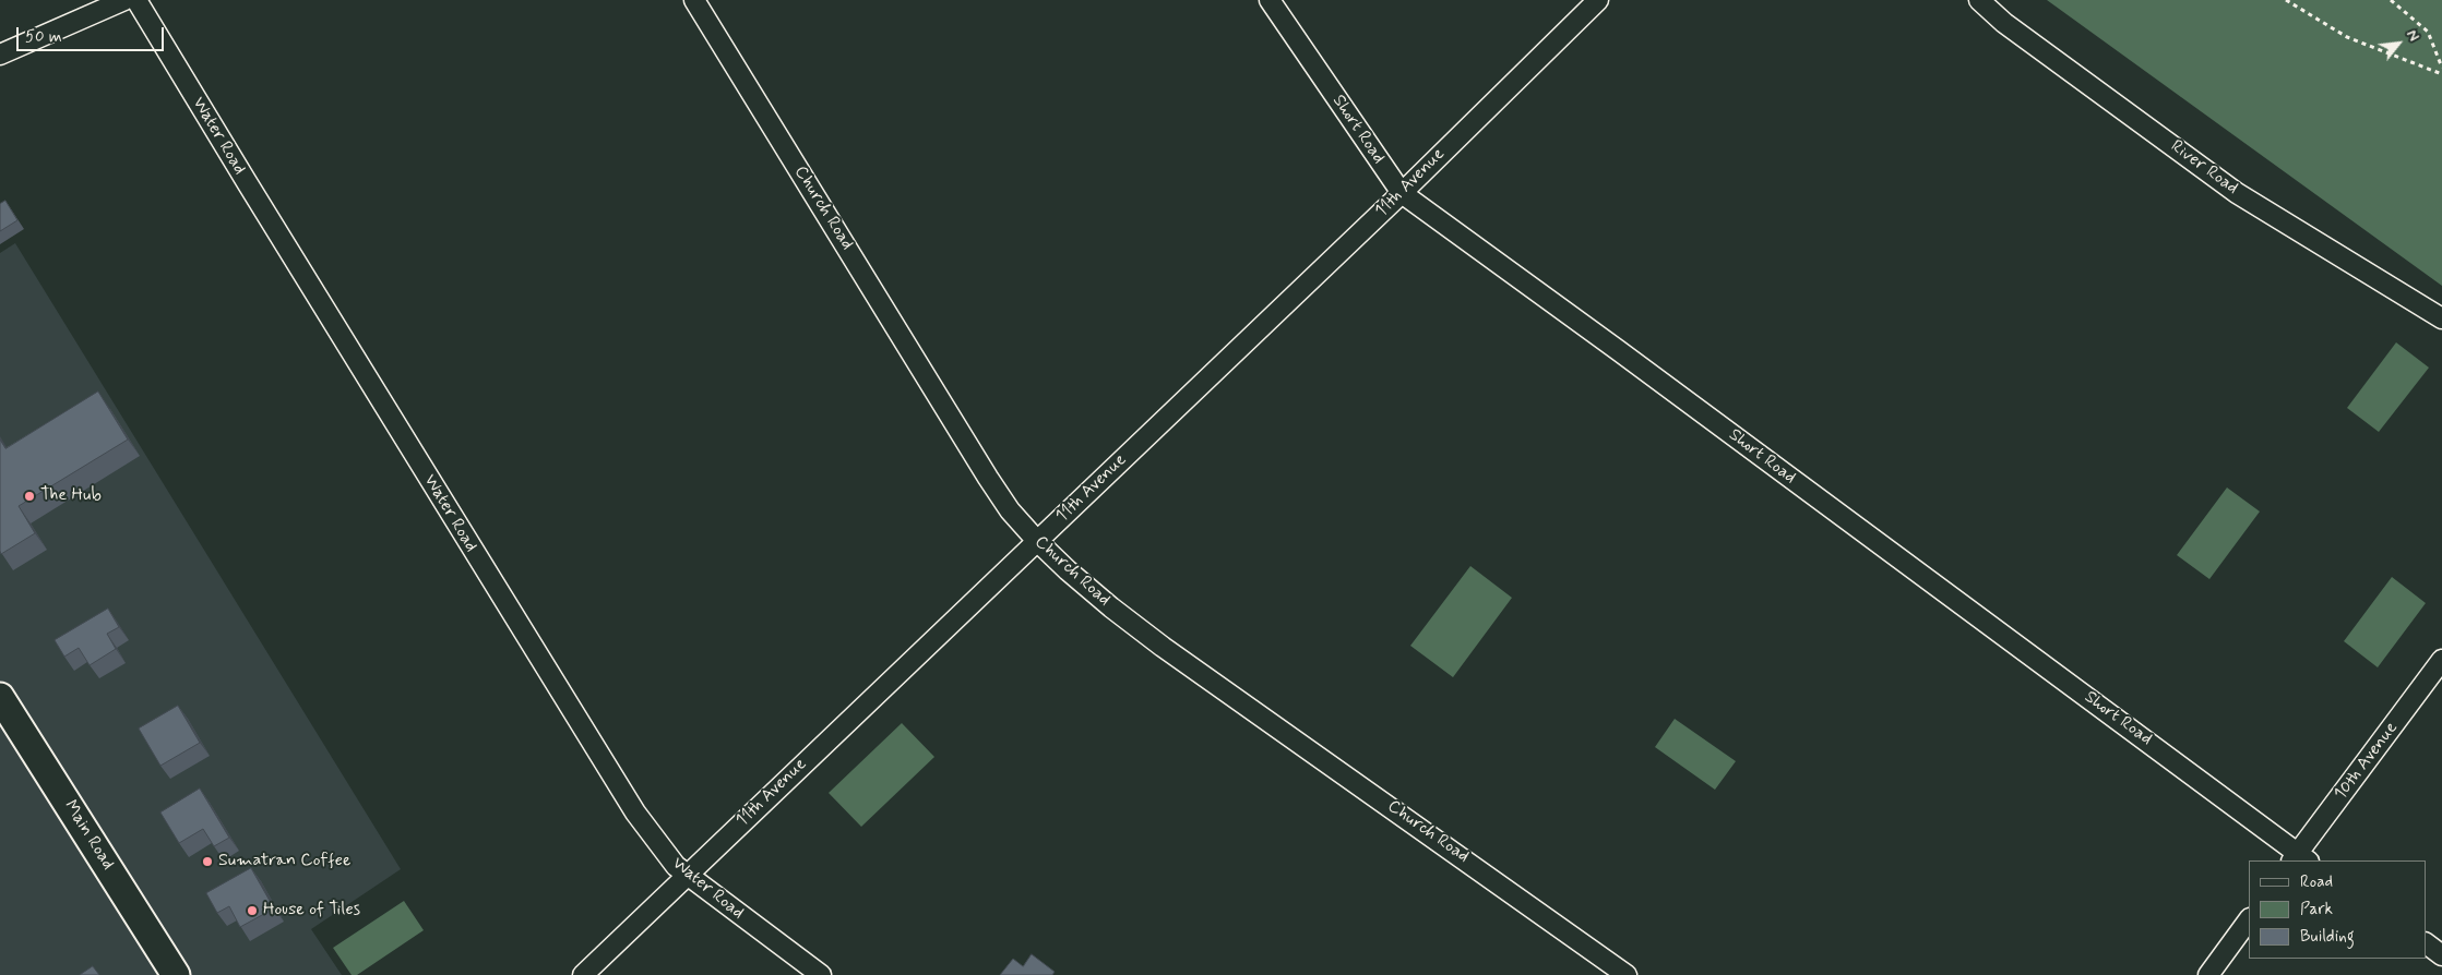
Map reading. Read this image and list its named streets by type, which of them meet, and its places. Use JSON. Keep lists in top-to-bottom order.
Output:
{
  "streets": {
    "main road": ["Main Road"],
    "street": [
      "Short Road",
      "Water Road",
      "River Road",
      "11th Avenue",
      "Church Road",
      "10th Avenue"
    ]
  },
  "crossings": [
    ["Short Road", "11th Avenue"],
    ["Short Road", "10th Avenue"],
    ["Water Road", "11th Avenue"],
    ["11th Avenue", "Church Road"]
  ],
  "places": ["The Hub", "Sumatran Coffee", "House of Tiles"],
  "legend": ["Road", "Park", "Building"],
  "scale_bar": "50 m",
  "north": "top right"
}
